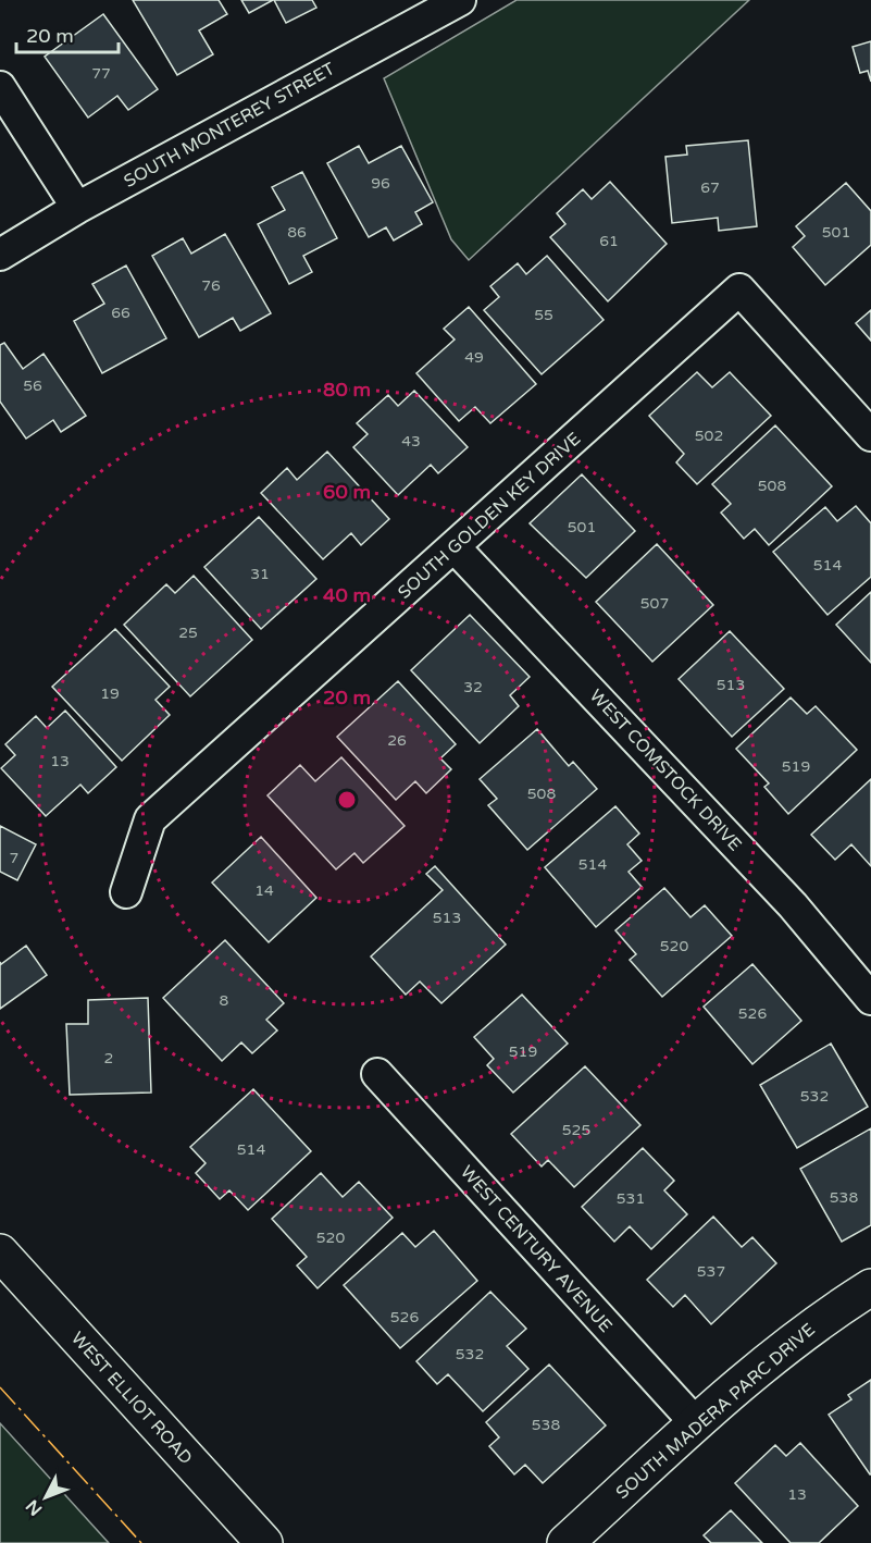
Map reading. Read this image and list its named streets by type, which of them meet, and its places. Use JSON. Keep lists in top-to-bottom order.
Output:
{
  "streets": {
    "street": [
      "SOUTH MONTEREY STREET",
      "SOUTH GOLDEN KEY DRIVE",
      "WEST COMSTOCK DRIVE",
      "WEST CENTURY AVENUE",
      "WEST ELLIOT ROAD",
      "SOUTH MADERA PARC DRIVE"
    ]
  },
  "crossings": [
    ["SOUTH GOLDEN KEY DRIVE", "WEST COMSTOCK DRIVE"],
    ["WEST CENTURY AVENUE", "SOUTH MADERA PARC DRIVE"]
  ],
  "house_numbers": [
    "77",
    "96",
    "67",
    "86",
    "501",
    "61",
    "76",
    "66",
    "55",
    "49",
    "56",
    "502",
    "43",
    "508",
    "501",
    "514",
    "31",
    "507",
    "25",
    "513",
    "32",
    "19",
    "26",
    "13",
    "519",
    "508",
    "7",
    "514",
    "14",
    "513",
    "520",
    "8",
    "526",
    "519",
    "2",
    "532",
    "525",
    "514",
    "538",
    "531",
    "520",
    "537",
    "526",
    "532",
    "538",
    "13"
  ],
  "scale_bar": "20 m",
  "north": "bottom left",
  "rings": [
    "80 m",
    "60 m",
    "40 m",
    "20 m"
  ]
}
